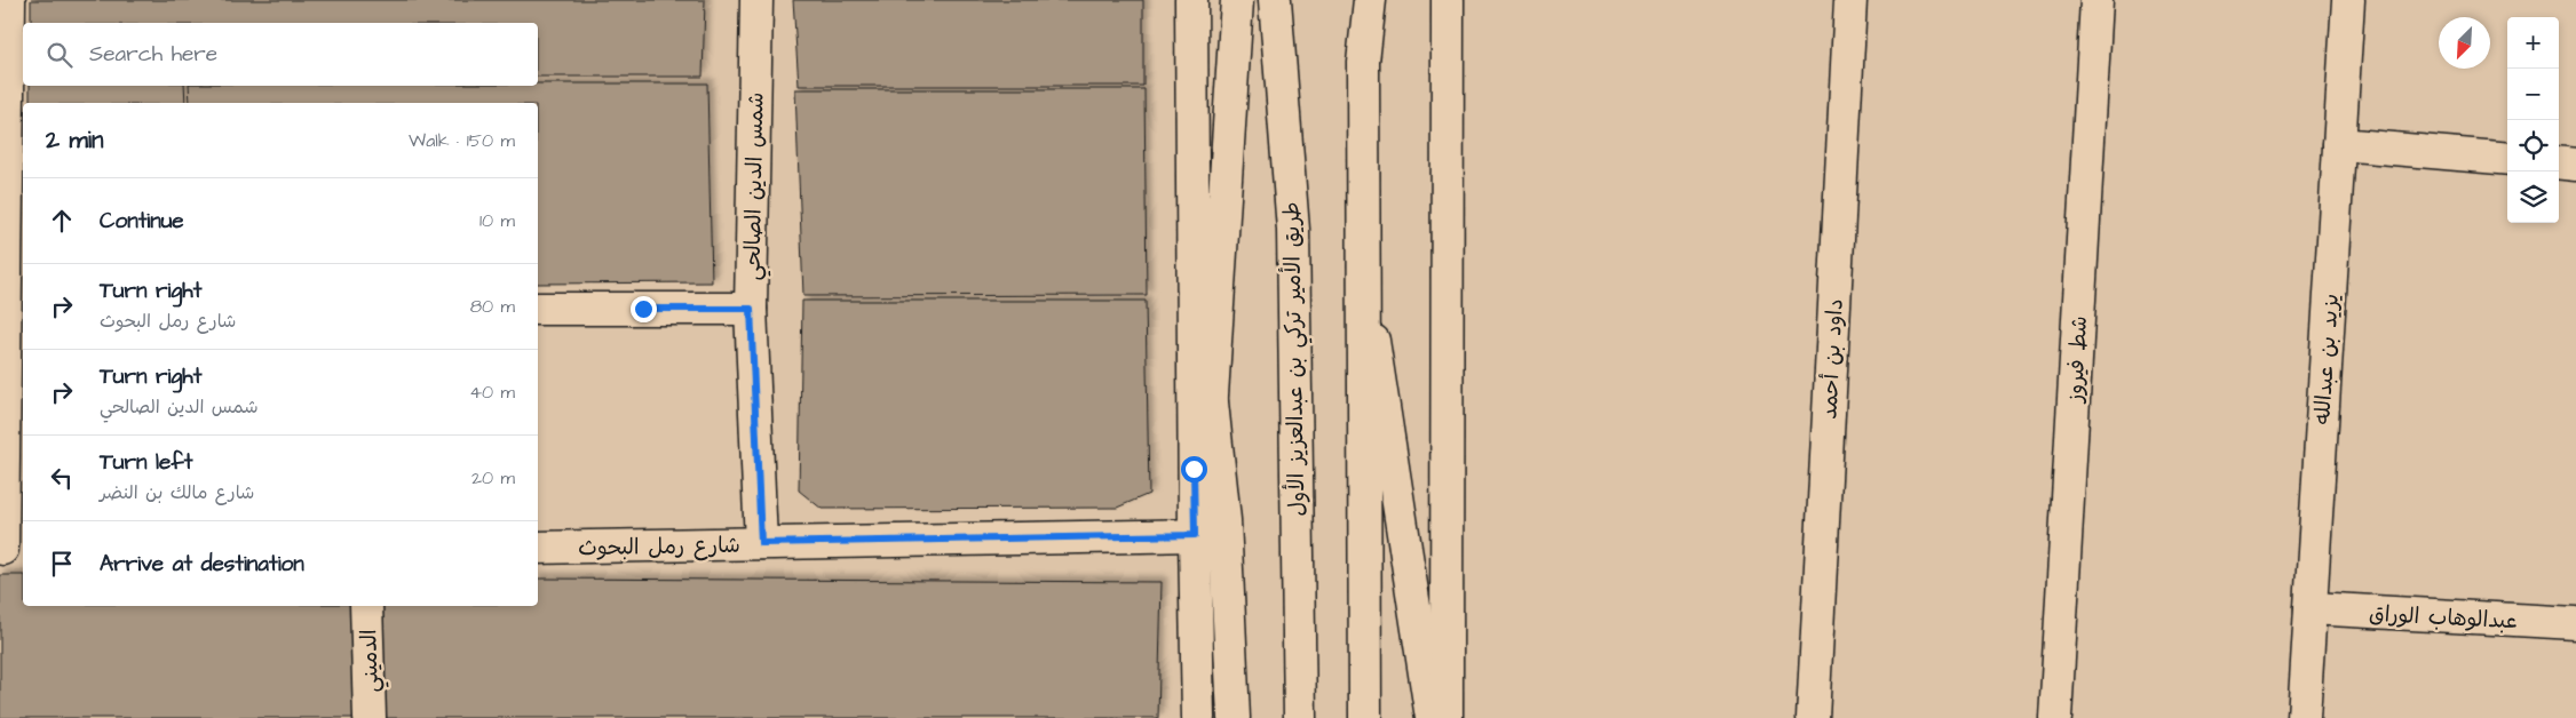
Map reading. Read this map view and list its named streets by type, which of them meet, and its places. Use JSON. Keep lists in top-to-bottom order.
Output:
{
  "streets": {
    "street": [
      "شمس الدين الصالحي",
      "طريق الأمير تركي بن عبدالعزيز الأول",
      "داود بن أحمد",
      "شط فيروز",
      "يزيد بن عبدالله",
      "شارع رمل البحوث",
      "عبدالوهاب الوراق",
      "الدميني"
    ]
  },
  "crossings": [
    ["شمس الدين الصالحي", "شارع رمل البحوث"],
    ["يزيد بن عبدالله", "عبدالوهاب الوراق"]
  ],
  "north": "bottom left",
  "page": {
    "map_buttons": ["+", "−"],
    "search": "Search here",
    "heading": ["2 min", "Walk · 150 m"],
    "list": [
      ["Continue", "10 m"],
      ["Turn right", "شارع رمل البحوث", "80 m"],
      ["Turn right", "شمس الدين الصالحي", "40 m"],
      ["Turn left", "شارع مالك بن النضر", "20 m"],
      "Arrive at destination"
    ]
  }
}
